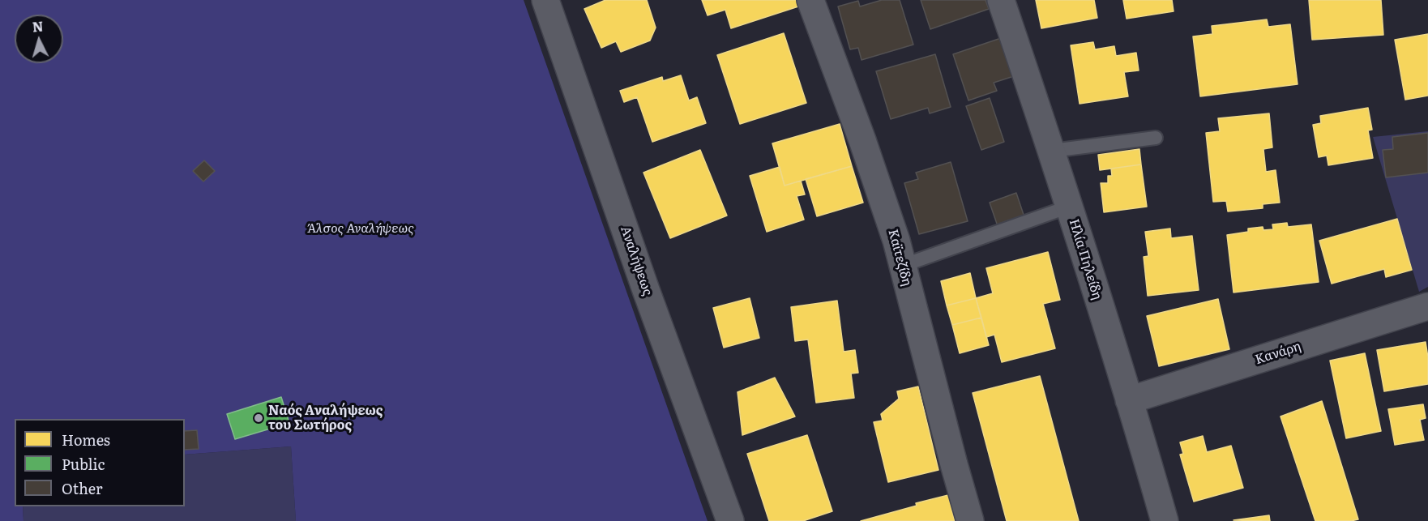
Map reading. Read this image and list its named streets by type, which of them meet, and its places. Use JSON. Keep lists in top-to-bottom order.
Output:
{
  "streets": {
    "street": [
      "Καϊτεζίδη",
      "Ηλία Πηλείδη",
      "Αναλήψεως",
      "Κανάρη"
    ]
  },
  "crossings": [
    ["Ηλία Πηλείδη", "Κανάρη"]
  ],
  "parks": ["Άλσος Αναλήψεως"],
  "places": ["Ναός Αναλήψεως του Σωτήρος"],
  "legend": ["Homes", "Public", "Other"],
  "north": "top"
}
